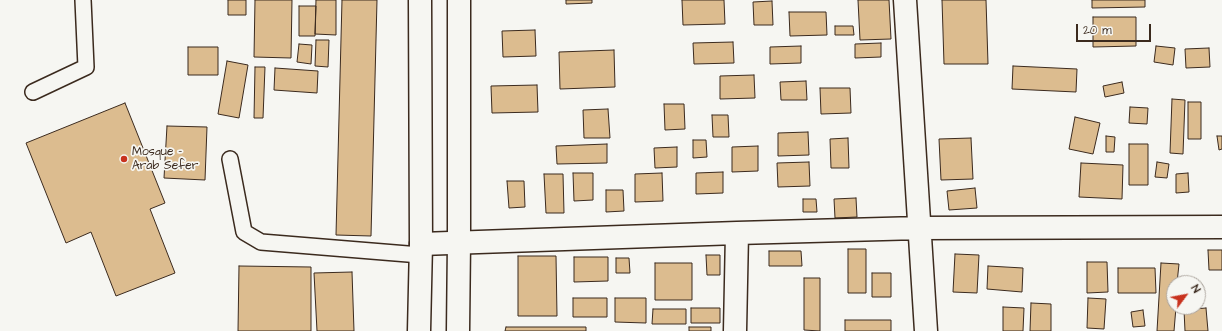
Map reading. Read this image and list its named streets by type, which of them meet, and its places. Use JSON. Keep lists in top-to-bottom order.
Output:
{
  "places": ["Mosque - Arab Sefer"],
  "scale_bar": "20 m",
  "north": "top right"
}
